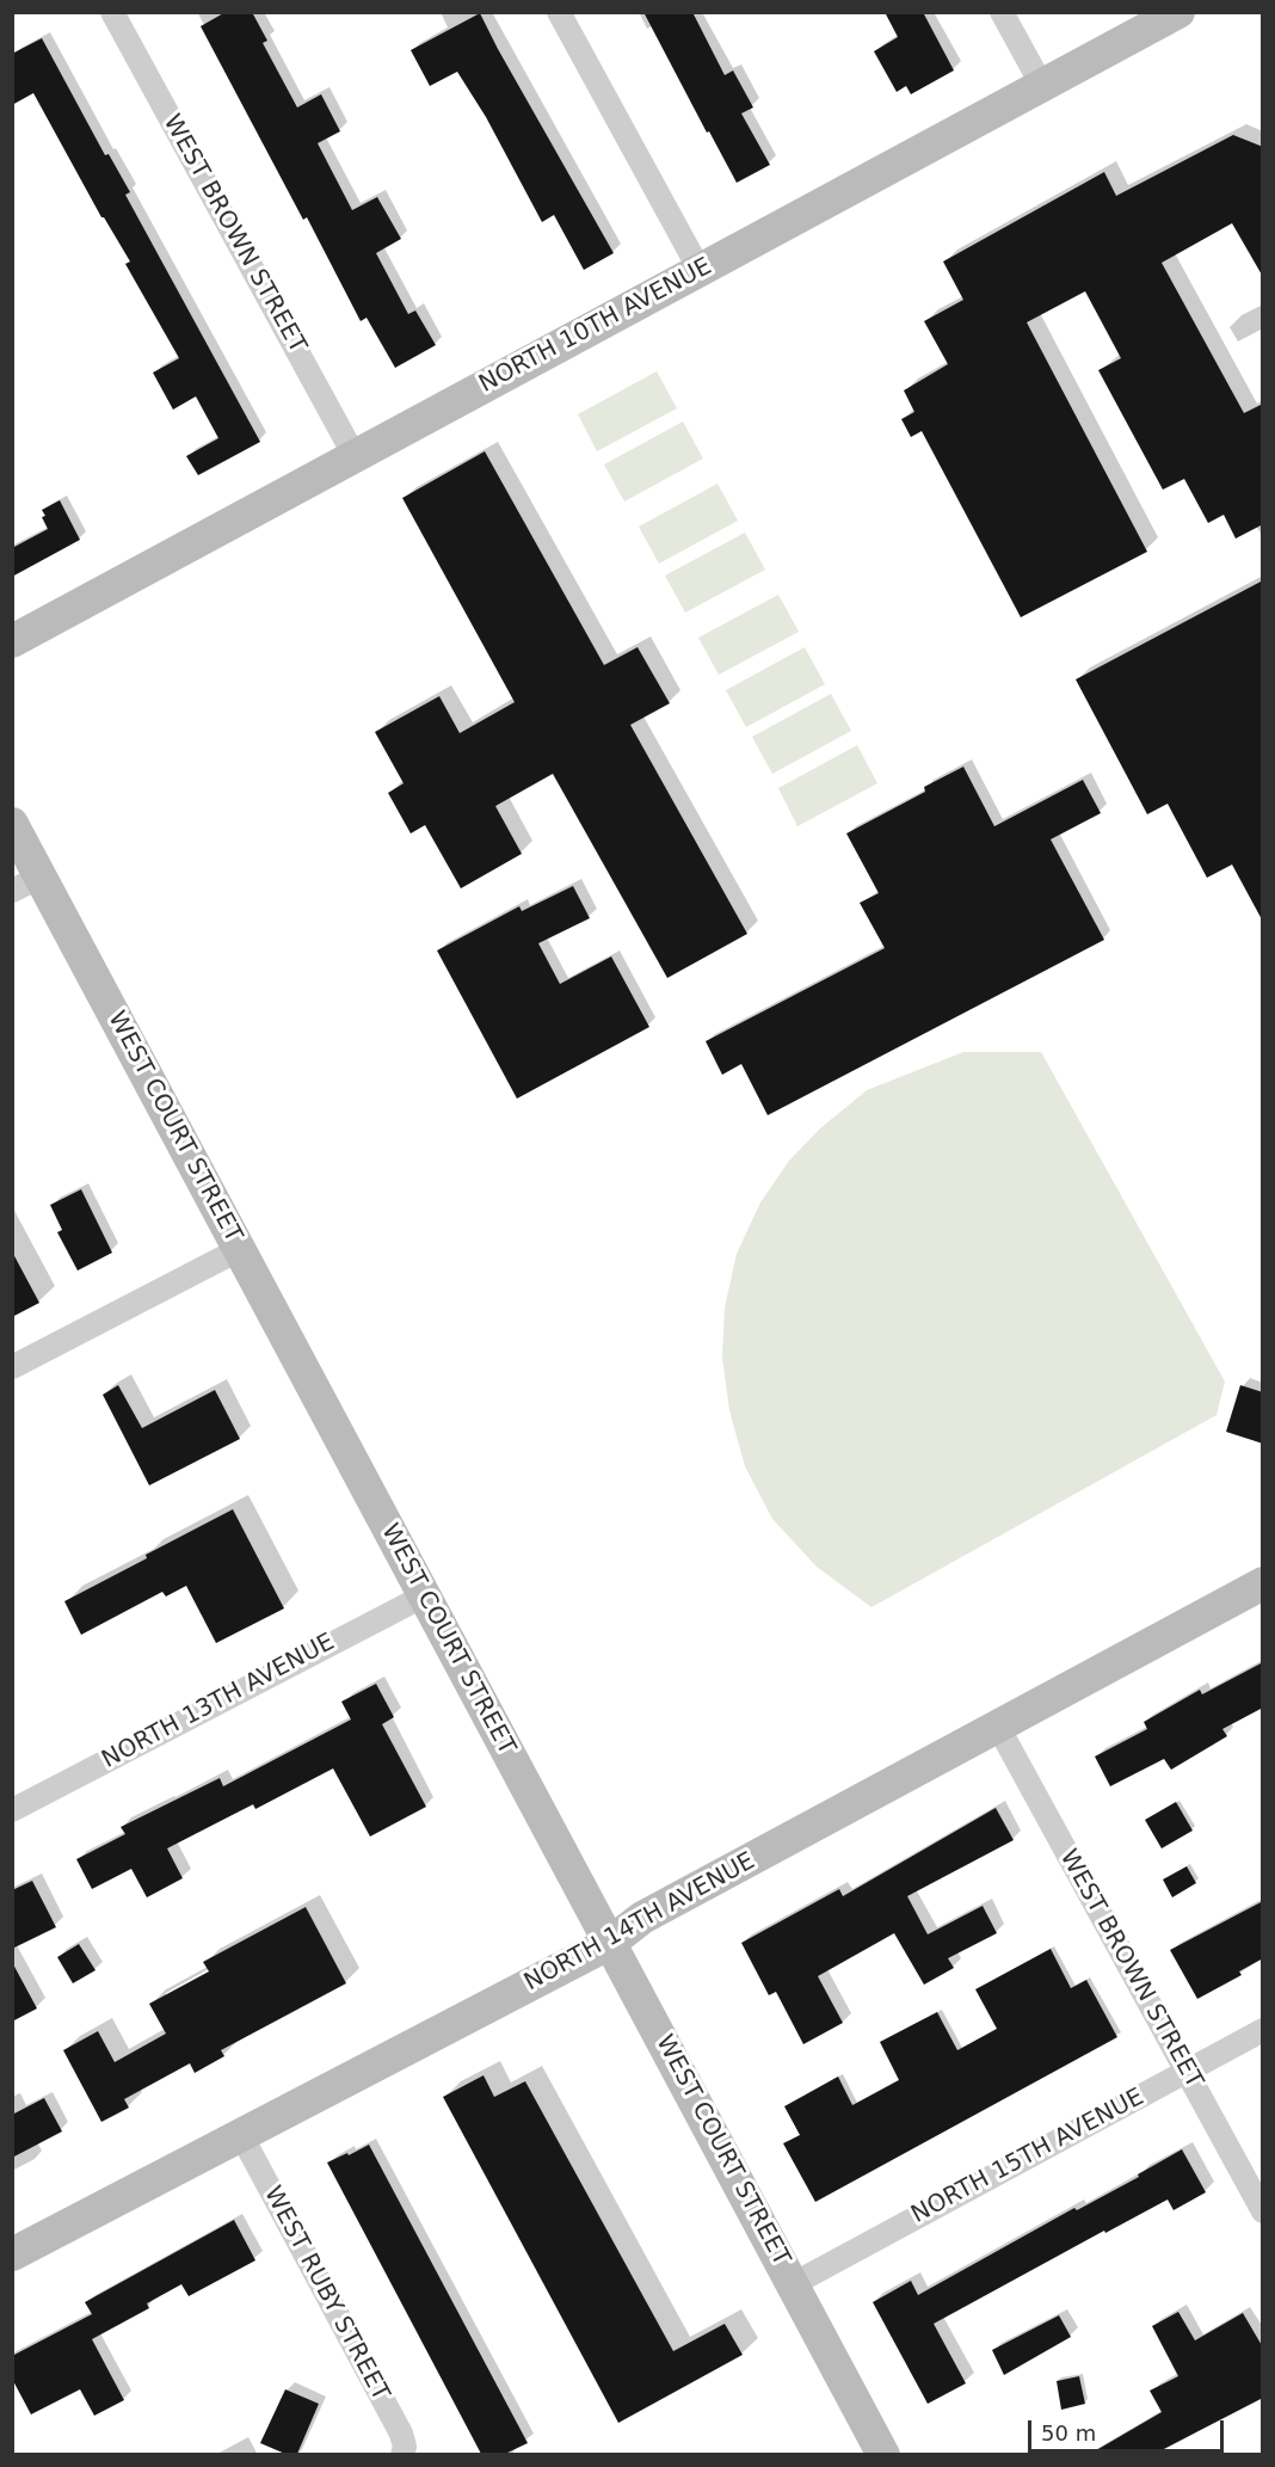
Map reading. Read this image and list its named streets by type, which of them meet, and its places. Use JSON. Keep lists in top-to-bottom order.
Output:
{
  "streets": {
    "street": [
      "WEST BROWN STREET",
      "NORTH 10TH AVENUE",
      "WEST COURT STREET",
      "NORTH 13TH AVENUE",
      "NORTH 14TH AVENUE",
      "NORTH 15TH AVENUE",
      "WEST RUBY STREET"
    ]
  },
  "crossings": [
    ["WEST BROWN STREET", "NORTH 10TH AVENUE"],
    ["WEST BROWN STREET", "NORTH 14TH AVENUE"],
    ["WEST BROWN STREET", "NORTH 15TH AVENUE"],
    ["WEST COURT STREET", "NORTH 13TH AVENUE"],
    ["WEST COURT STREET", "NORTH 14TH AVENUE"],
    ["WEST COURT STREET", "NORTH 15TH AVENUE"],
    ["NORTH 14TH AVENUE", "WEST RUBY STREET"]
  ],
  "scale_bar": "50 m"
}
